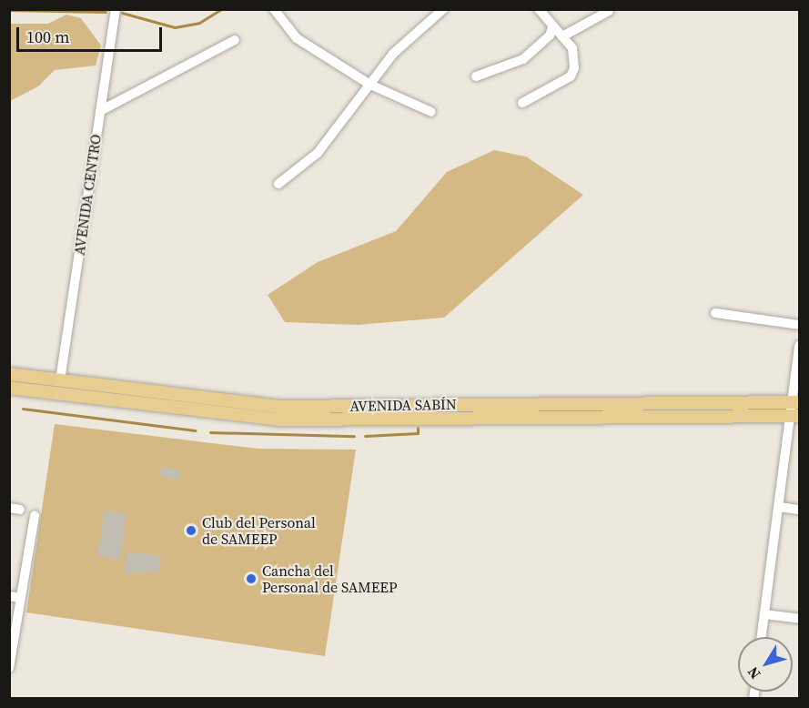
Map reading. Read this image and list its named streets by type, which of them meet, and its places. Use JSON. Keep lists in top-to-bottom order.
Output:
{
  "streets": {
    "main road": ["AVENIDA SABÍN"],
    "street": ["AVENIDA CENTRO"]
  },
  "crossings": [
    ["AVENIDA CENTRO", "AVENIDA SABÍN"]
  ],
  "places": ["Club del Personal de SAMEEP", "Cancha del Personal de SAMEEP"],
  "scale_bar": "100 m",
  "north": "bottom left"
}
